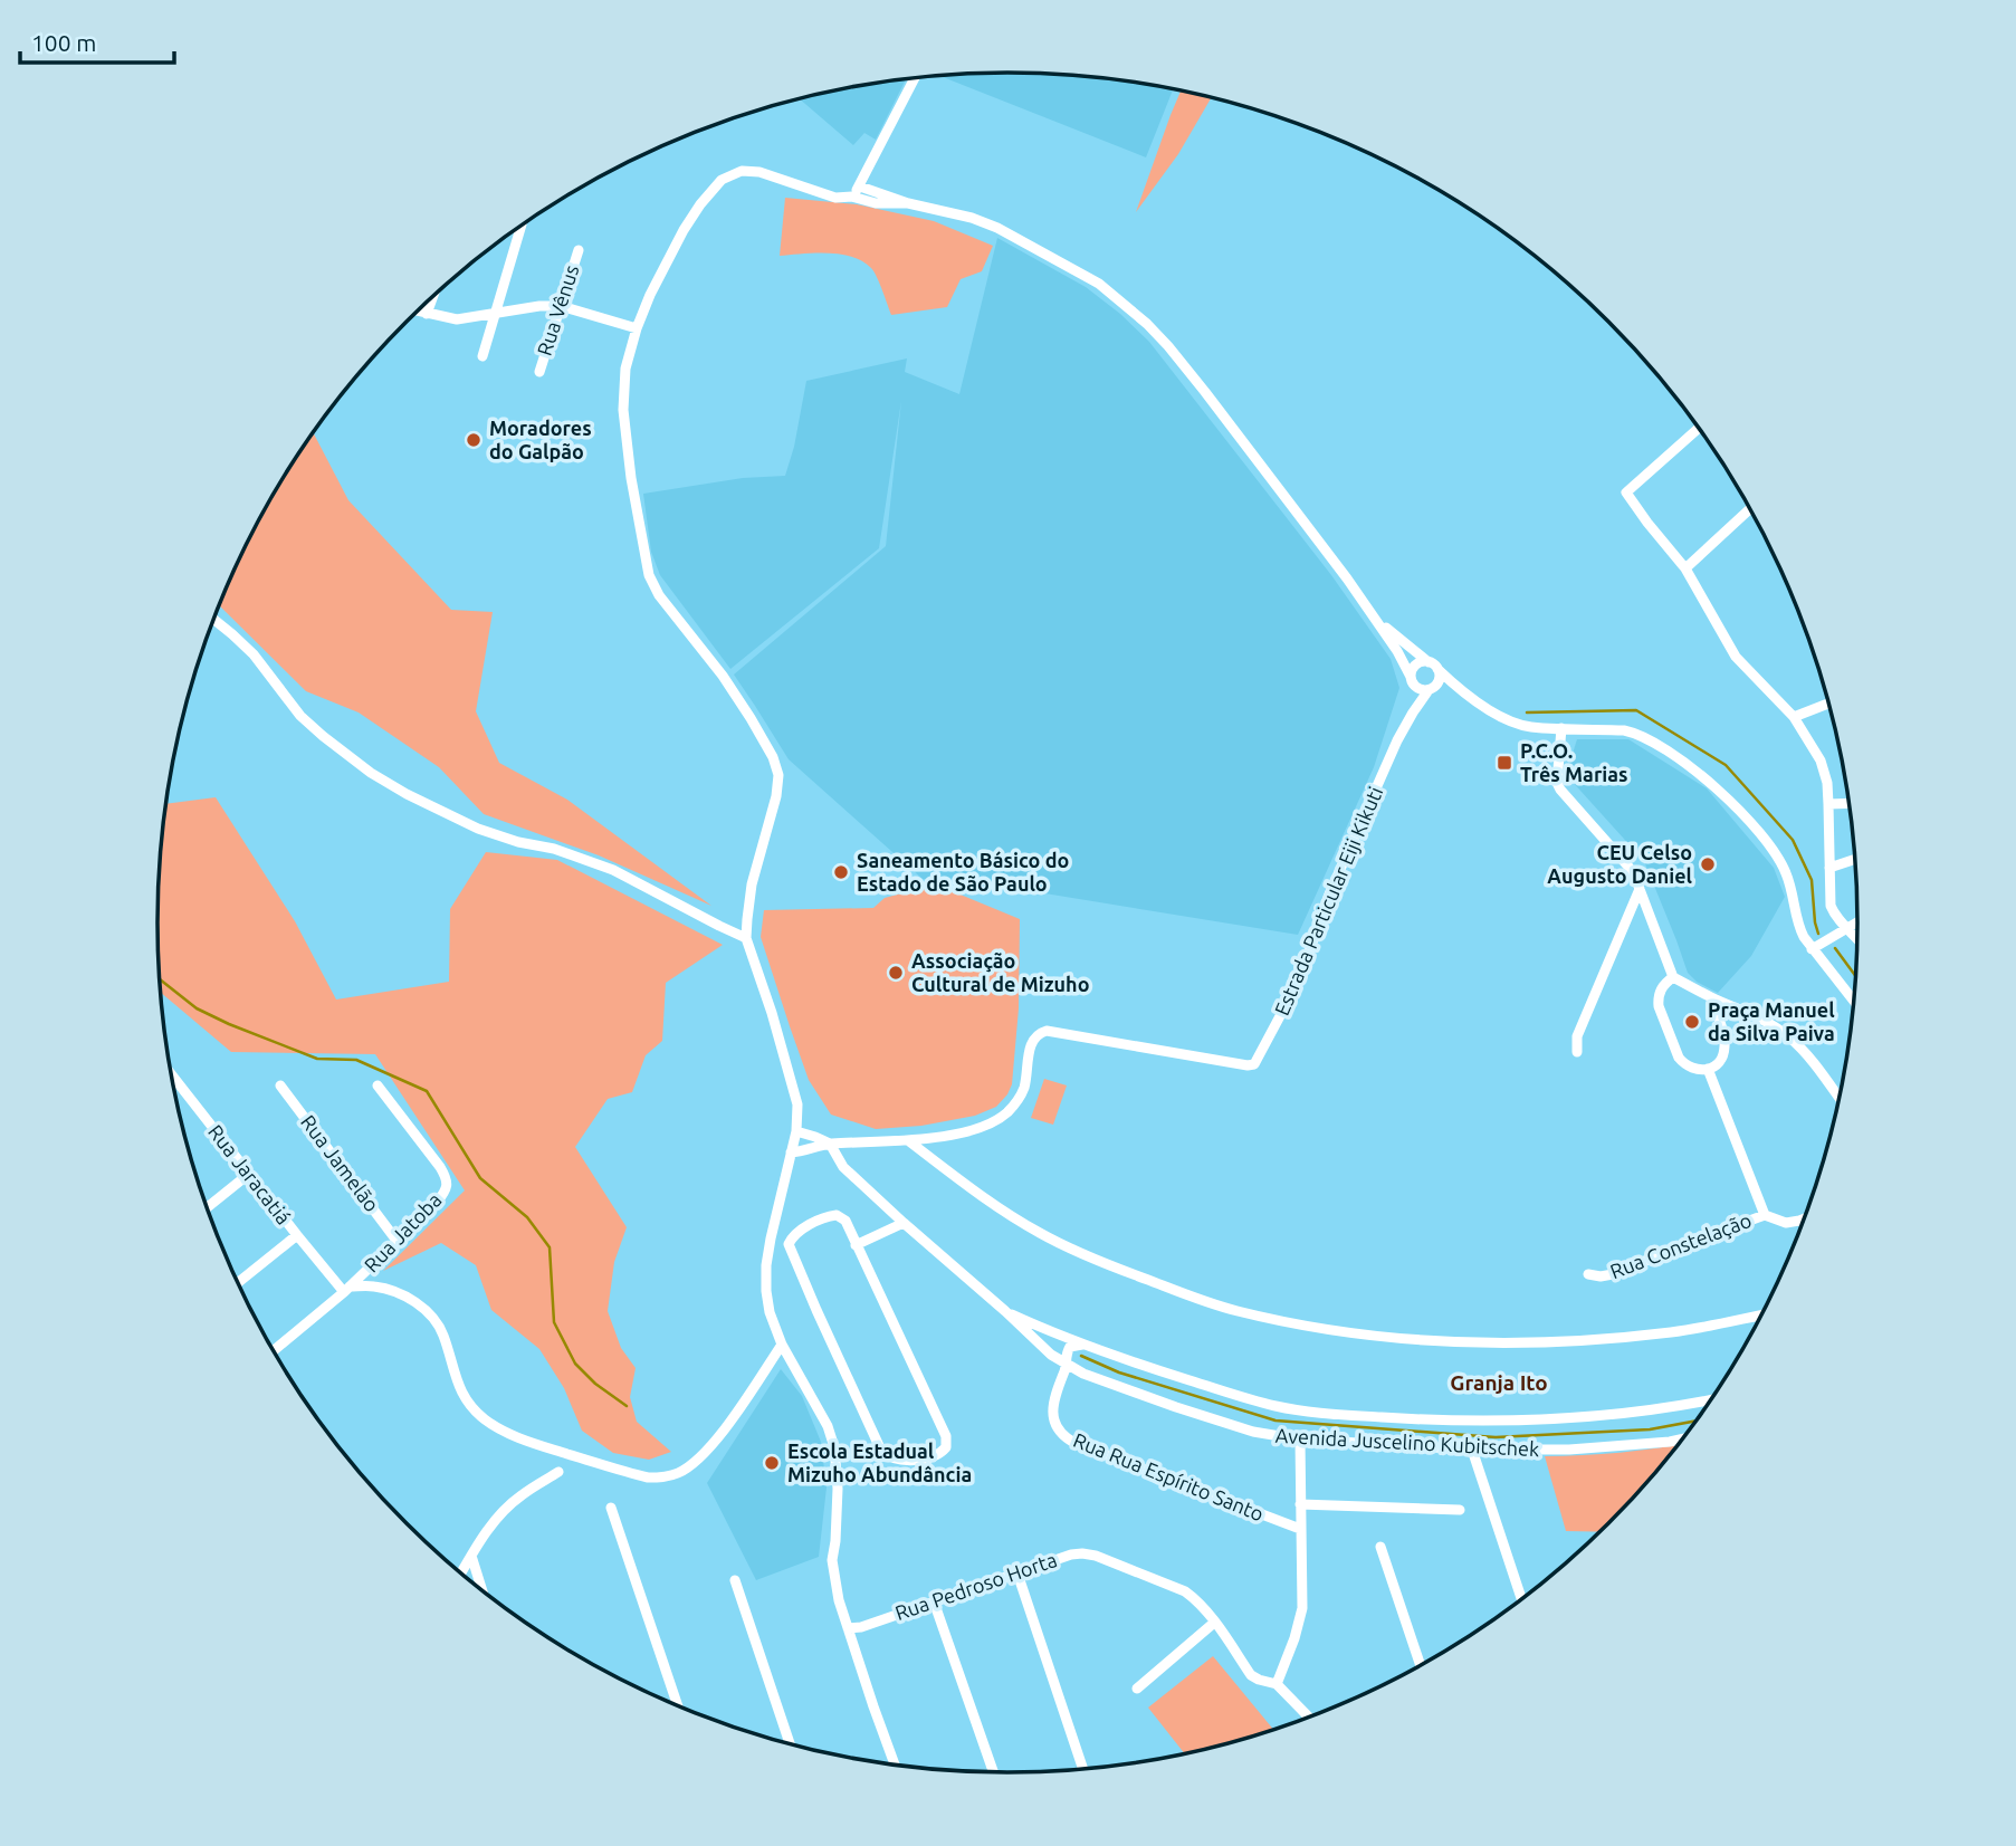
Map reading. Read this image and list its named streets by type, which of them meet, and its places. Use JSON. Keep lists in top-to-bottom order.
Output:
{
  "streets": {
    "street": [
      "Rua Vênus",
      "Estrada Particular Eiji Kikuti",
      "Rua Jamelão",
      "Rua Jaracatiá",
      "Rua Jatoba",
      "Rua Constelação",
      "Avenida Juscelino Kubitschek",
      "Rua Rua Espírito Santo",
      "Rua Pedroso Horta"
    ]
  },
  "crossings": [
    ["Rua Jamelão", "Rua Jatoba"],
    ["Rua Jaracatiá", "Rua Jatoba"],
    ["Avenida Juscelino Kubitschek", "Rua Rua Espírito Santo"]
  ],
  "districts": ["Granja Ito"],
  "places": {
    "other": [
      "Moradores do Galpão",
      "CEU Celso Augusto Daniel",
      "Saneamento Básico do Estado de São Paulo",
      "Associação Cultural de Mizuho",
      "Praça Manuel da Silva Paiva",
      "Escola Estadual Mizuho Abundância"
    ],
    "transit": ["P.C.O. Três Marias"]
  },
  "scale_bar": "100 m"
}
